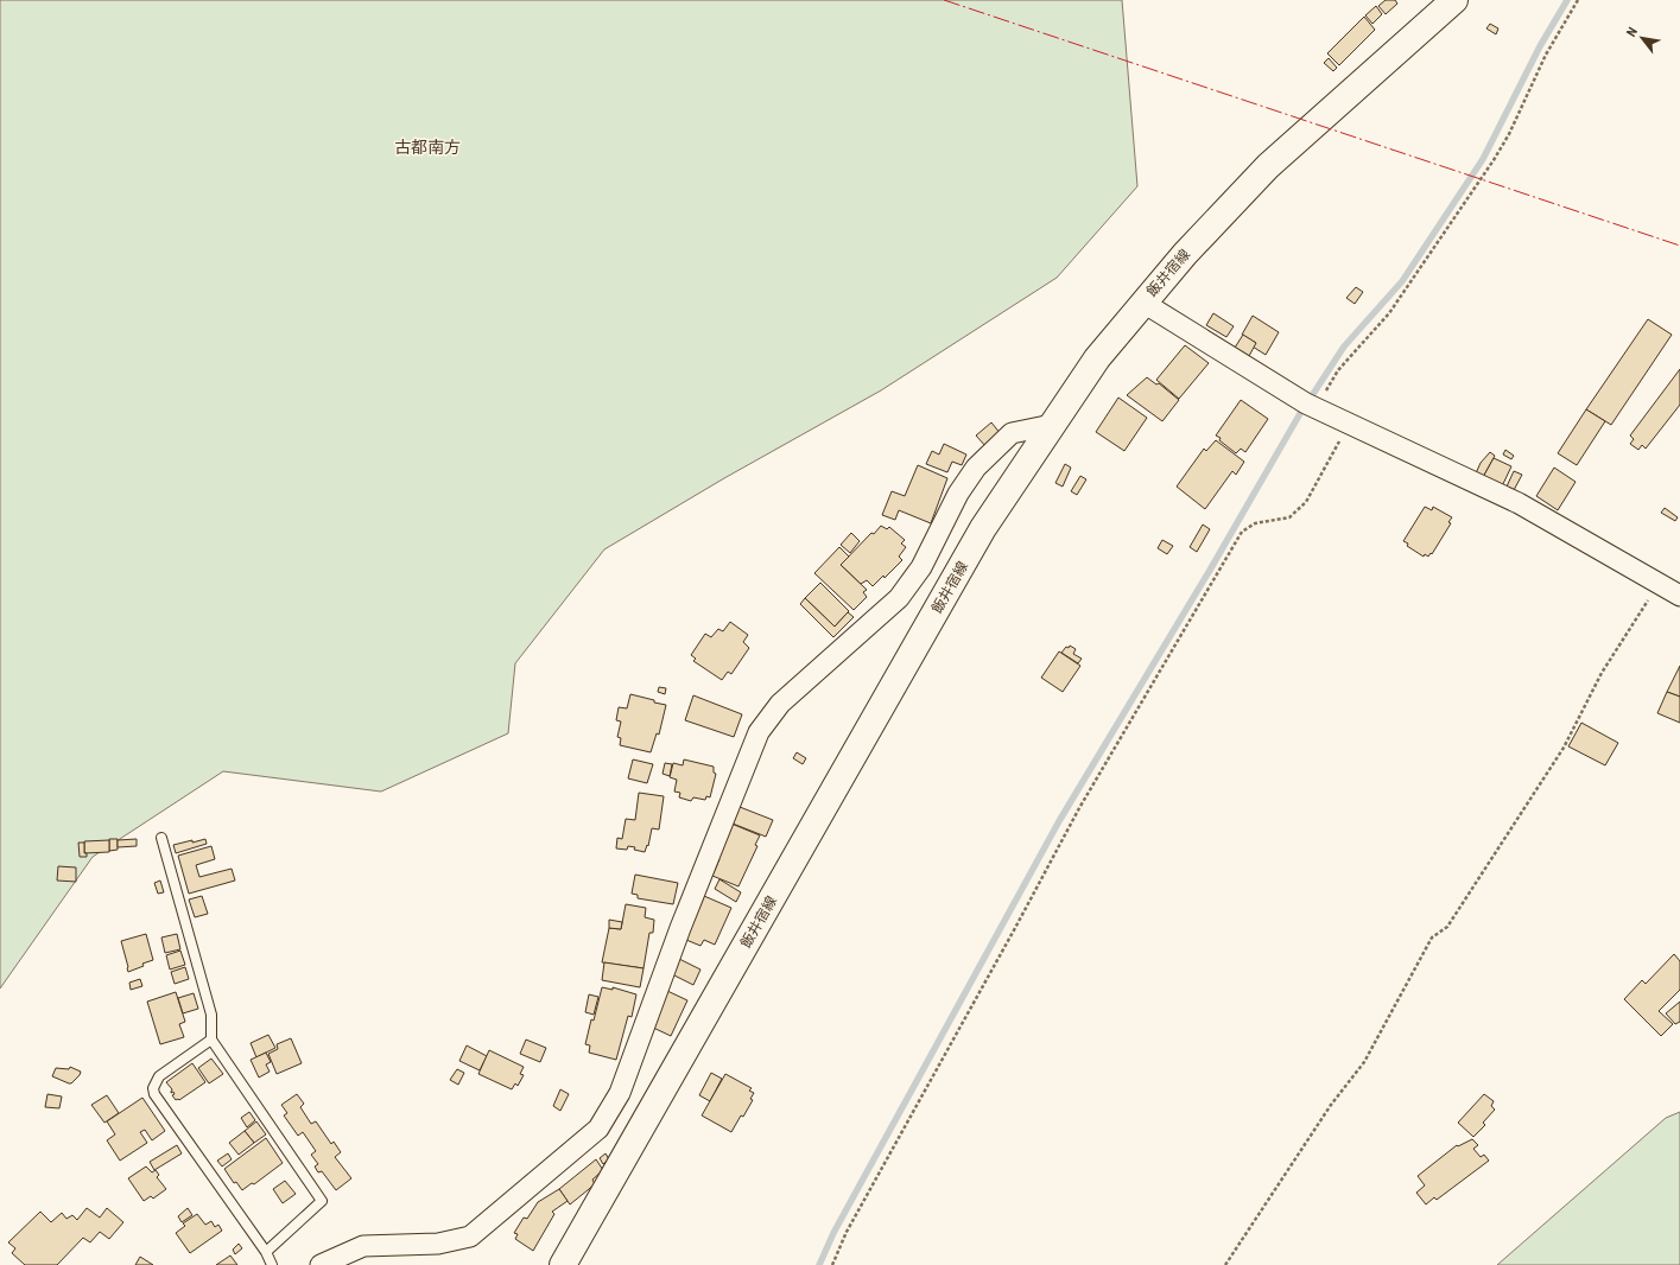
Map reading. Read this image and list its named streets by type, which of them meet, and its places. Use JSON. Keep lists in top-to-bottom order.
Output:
{
  "streets": {
    "main road": ["飯井宿線"]
  },
  "districts": ["古都南方"],
  "north": "top left"
}
